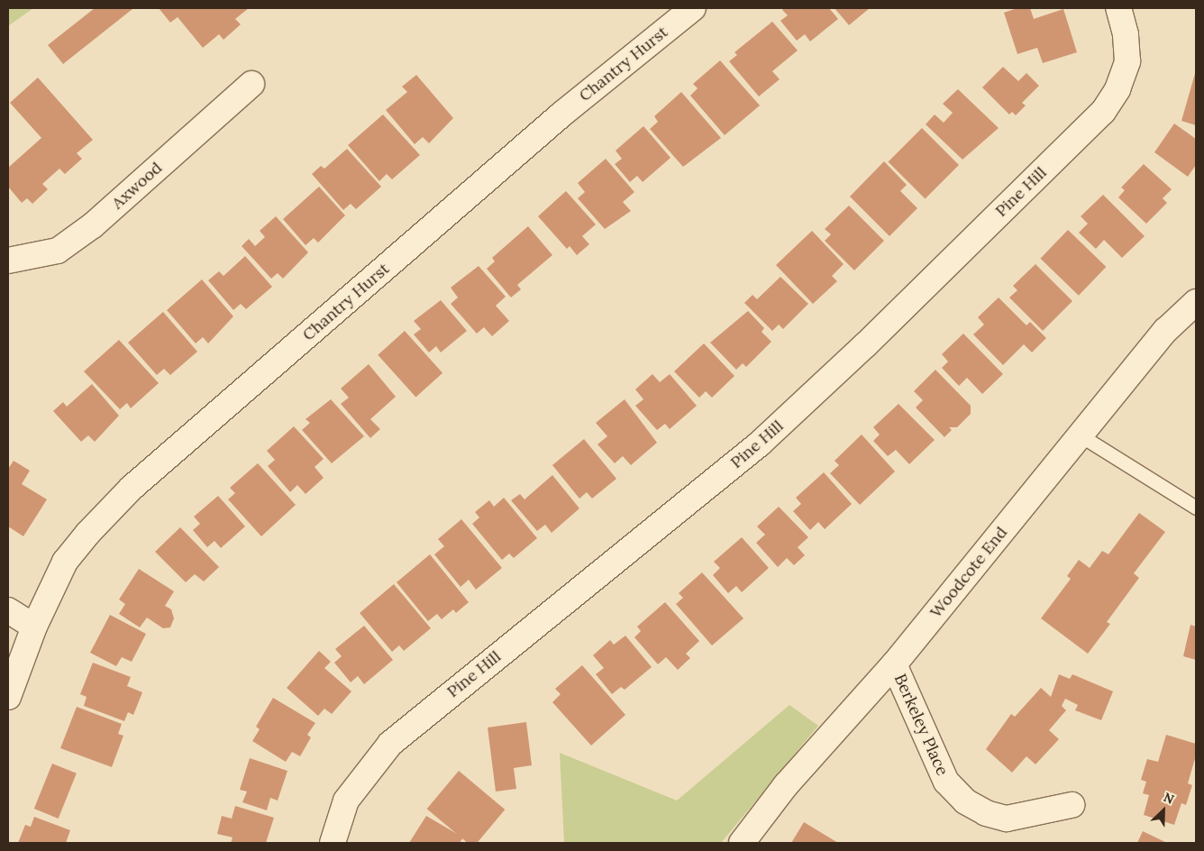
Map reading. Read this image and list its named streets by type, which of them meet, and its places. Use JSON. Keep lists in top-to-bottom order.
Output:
{
  "streets": {
    "street": [
      "Chantry Hurst",
      "Axwood",
      "Pine Hill",
      "Woodcote End",
      "Berkeley Place"
    ]
  },
  "crossings": [
    ["Woodcote End", "Berkeley Place"]
  ],
  "north": "top right"
}
